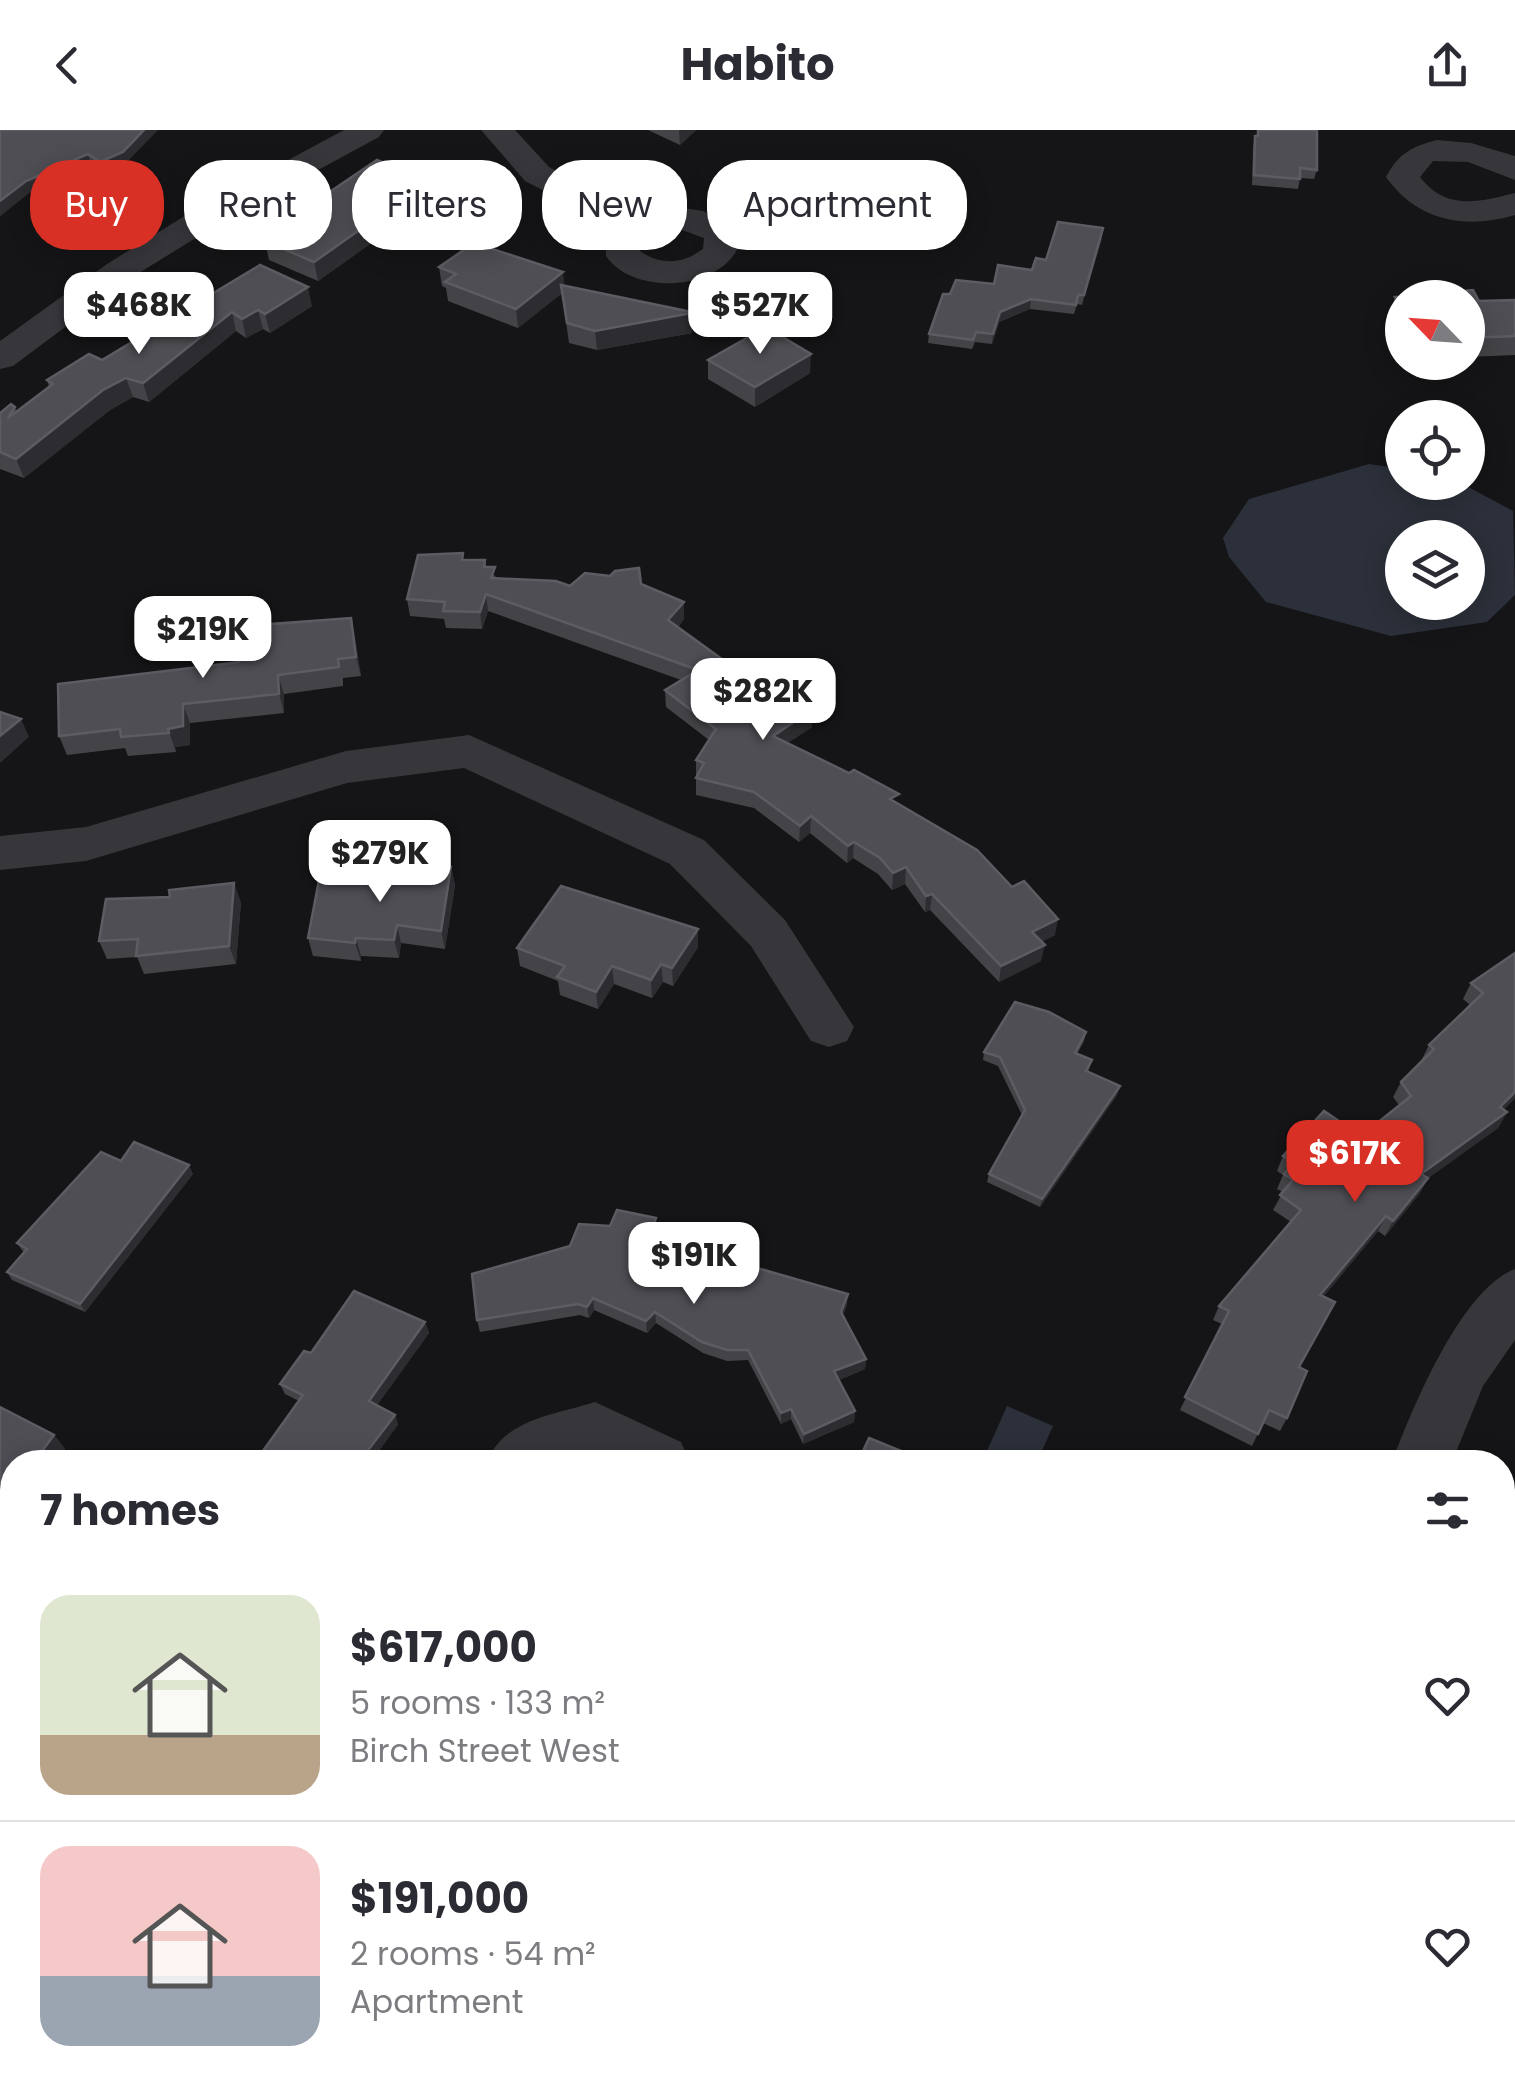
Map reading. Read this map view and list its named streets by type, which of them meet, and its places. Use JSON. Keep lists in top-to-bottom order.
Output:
{
  "north": "top left",
  "page": {
    "header": "Habito",
    "chip": [
      "Buy",
      "Rent",
      "Filters",
      "New",
      "Apartment"
    ],
    "price": [
      "$468K",
      "$527K",
      "$219K",
      "$282K",
      "$279K",
      "$617K",
      "$191K"
    ],
    "heading": "7 homes",
    "list": [
      {
        "name": "$617,000",
        "note": "5 rooms · 133 m² · Birch Street West"
      },
      {
        "name": "$191,000",
        "note": "2 rooms · 54 m² · Apartment"
      }
    ]
  }
}
